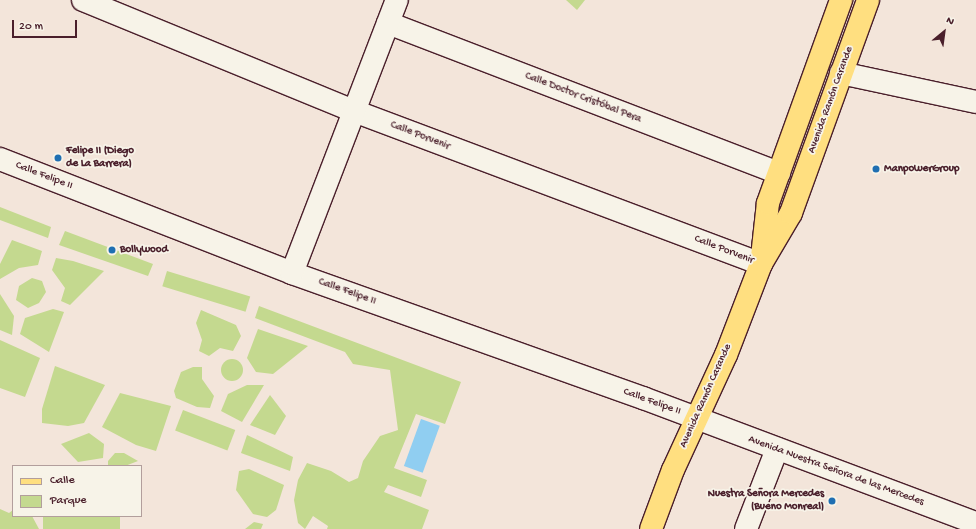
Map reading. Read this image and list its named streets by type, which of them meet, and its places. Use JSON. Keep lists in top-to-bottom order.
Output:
{
  "streets": {
    "main road": ["Avenida Ramón Carande"],
    "street": [
      "Calle Doctor Cristóbal Pera",
      "Calle Porvenir",
      "Calle Felipe II",
      "Avenida Nuestra Señora de las Mercedes"
    ]
  },
  "crossings": [
    ["Calle Doctor Cristóbal Pera", "Avenida Ramón Carande"],
    ["Avenida Ramón Carande", "Calle Porvenir"],
    ["Avenida Ramón Carande", "Calle Felipe II"],
    ["Avenida Ramón Carande", "Avenida Nuestra Señora de las Mercedes"],
    ["Calle Felipe II", "Avenida Nuestra Señora de las Mercedes"]
  ],
  "places": [
    "Felipe II (Diego de La Barrera)",
    "ManpowerGroup",
    "Bollywood",
    "Nuestra Señora Mercedes (Bueno Monreal)"
  ],
  "legend": ["Calle", "Parque"],
  "scale_bar": "20 m",
  "north": "top right"
}
